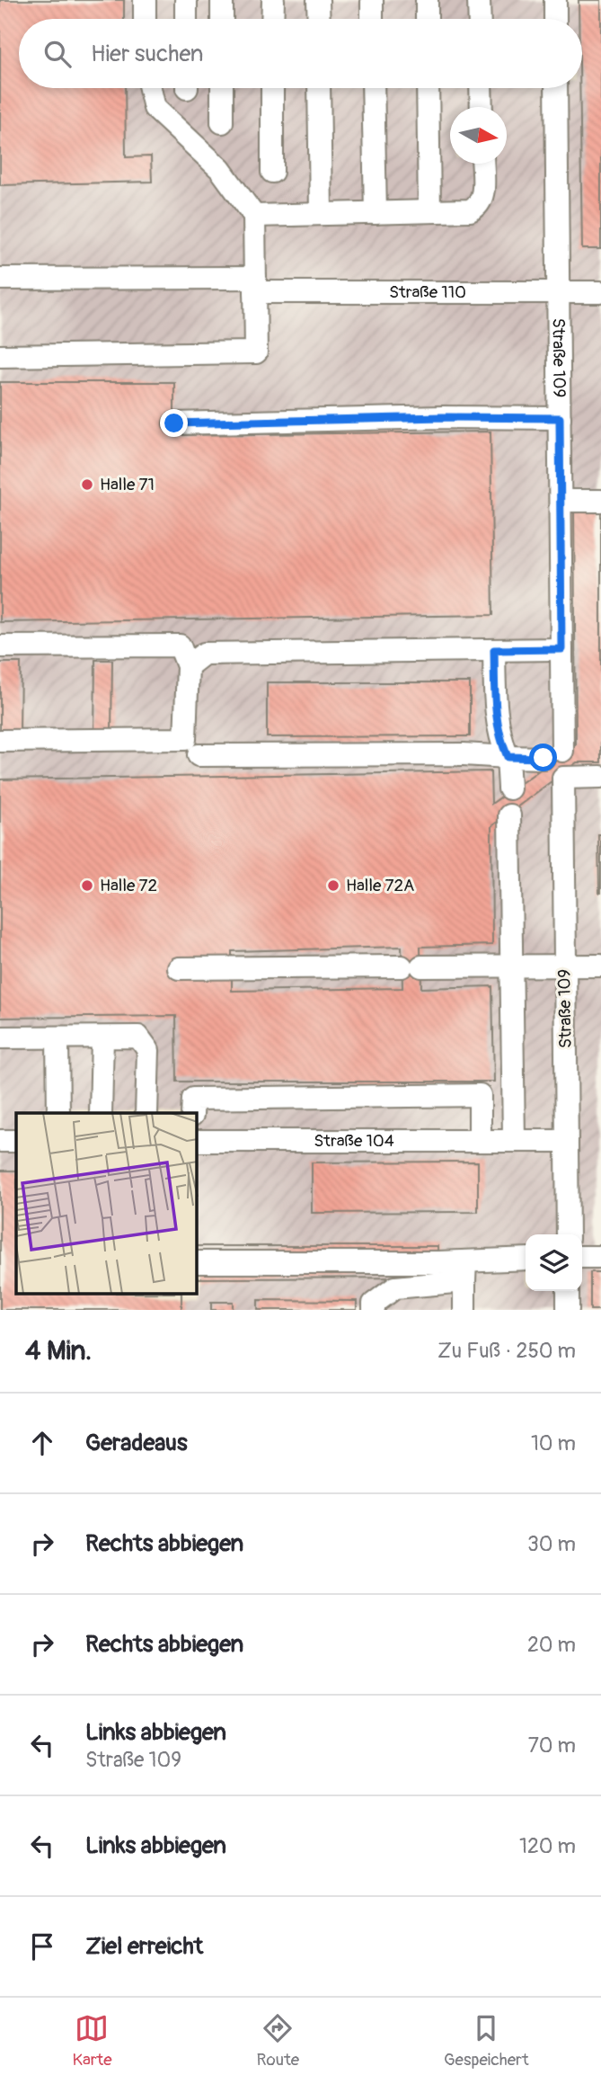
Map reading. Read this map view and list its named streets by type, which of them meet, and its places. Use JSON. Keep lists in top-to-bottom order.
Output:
{
  "streets": {
    "street": ["Straße 110", "Straße 109", "Straße 104"]
  },
  "crossings": [
    ["Straße 110", "Straße 109"],
    ["Straße 109", "Straße 104"]
  ],
  "places": ["Halle 71", "Halle 72", "Halle 72A"],
  "north": "right",
  "page": {
    "search": "Hier suchen",
    "heading": ["4 Min.", "Zu Fuß · 250 m"],
    "list": [
      ["Geradeaus", "10 m"],
      ["Rechts abbiegen", "30 m"],
      ["Rechts abbiegen", "20 m"],
      ["Links abbiegen", "Straße 109", "70 m"],
      ["Links abbiegen", "120 m"],
      "Ziel erreicht"
    ],
    "nav": ["Karte", "Route", "Gespeichert"]
  }
}
